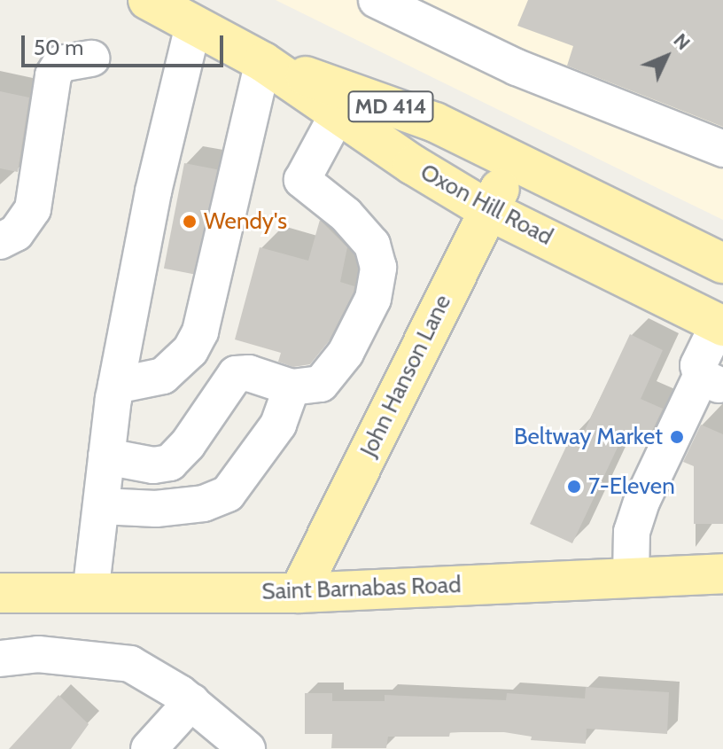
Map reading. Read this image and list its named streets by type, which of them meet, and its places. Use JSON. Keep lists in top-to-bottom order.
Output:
{
  "streets": {
    "main road": [
      "MD 414",
      "Oxon Hill Road",
      "John Hanson Lane",
      "Saint Barnabas Road"
    ]
  },
  "crossings": [
    ["Oxon Hill Road", "John Hanson Lane"],
    ["John Hanson Lane", "Saint Barnabas Road"]
  ],
  "places": ["Wendy's", "Beltway Market", "7-Eleven"],
  "scale_bar": "50 m",
  "north": "top right"
}
